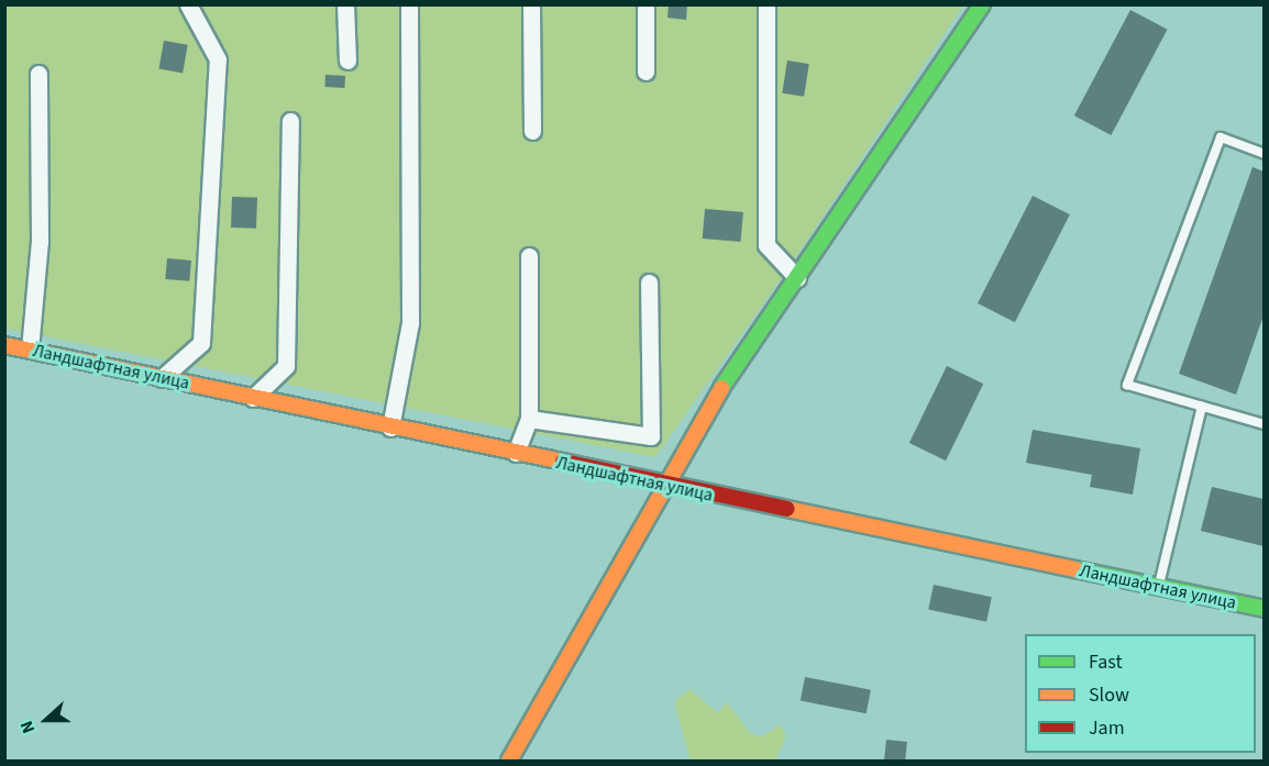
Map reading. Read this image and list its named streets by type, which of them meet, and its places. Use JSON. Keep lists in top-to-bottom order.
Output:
{
  "streets": {
    "street": ["Ландшафтная улица"]
  },
  "legend": ["Fast", "Slow", "Jam"],
  "north": "left"
}
